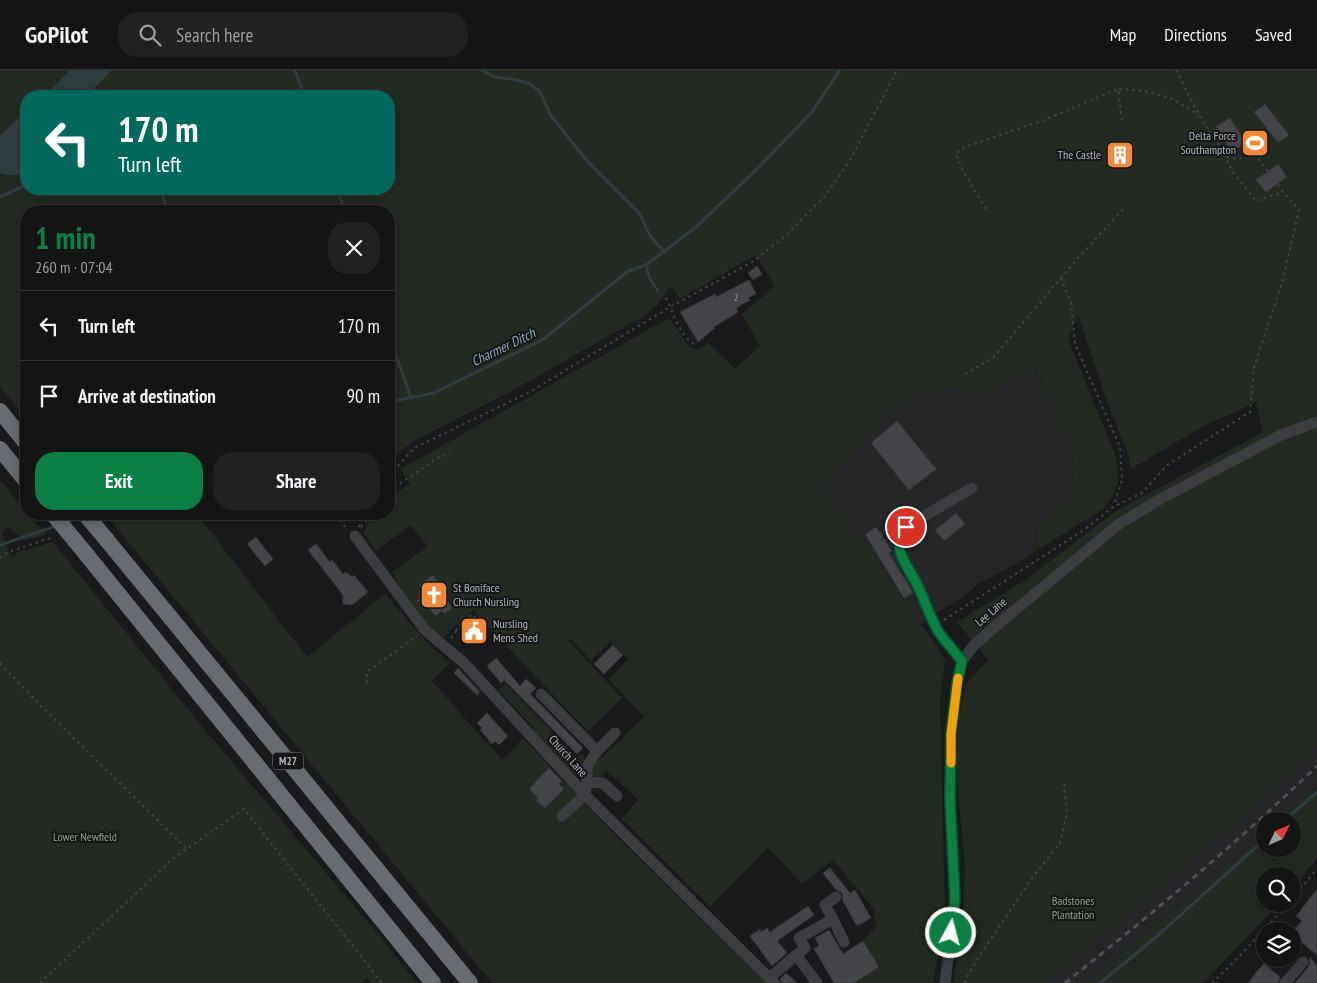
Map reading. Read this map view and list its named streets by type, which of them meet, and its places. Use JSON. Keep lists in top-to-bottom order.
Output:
{
  "streets": {
    "highway": ["M27"],
    "street": ["Lee Lane", "Church Lane"]
  },
  "water": ["Charmer Ditch"],
  "parks": ["Lower Newfield", "Badstones Plantation"],
  "places": {
    "sports": ["Delta Force Southampton"],
    "building": ["The Castle"],
    "church": ["St Boniface Church Nursling"],
    "public building": ["Nursling Mens Shed"]
  },
  "house_numbers": ["2"],
  "north": "top right",
  "page": {
    "header": "GoPilot",
    "search": "Search here",
    "nav": ["Map", "Directions", "Saved"],
    "turn": ["170 m", "Turn left"],
    "heading": ["1 min", "260 m · 07:04"],
    "list": [
      {
        "name": "Turn left",
        "value": "170 m"
      },
      {
        "name": "Arrive at destination",
        "value": "90 m"
      }
    ],
    "buttons": ["Exit", "Share"]
  }
}
